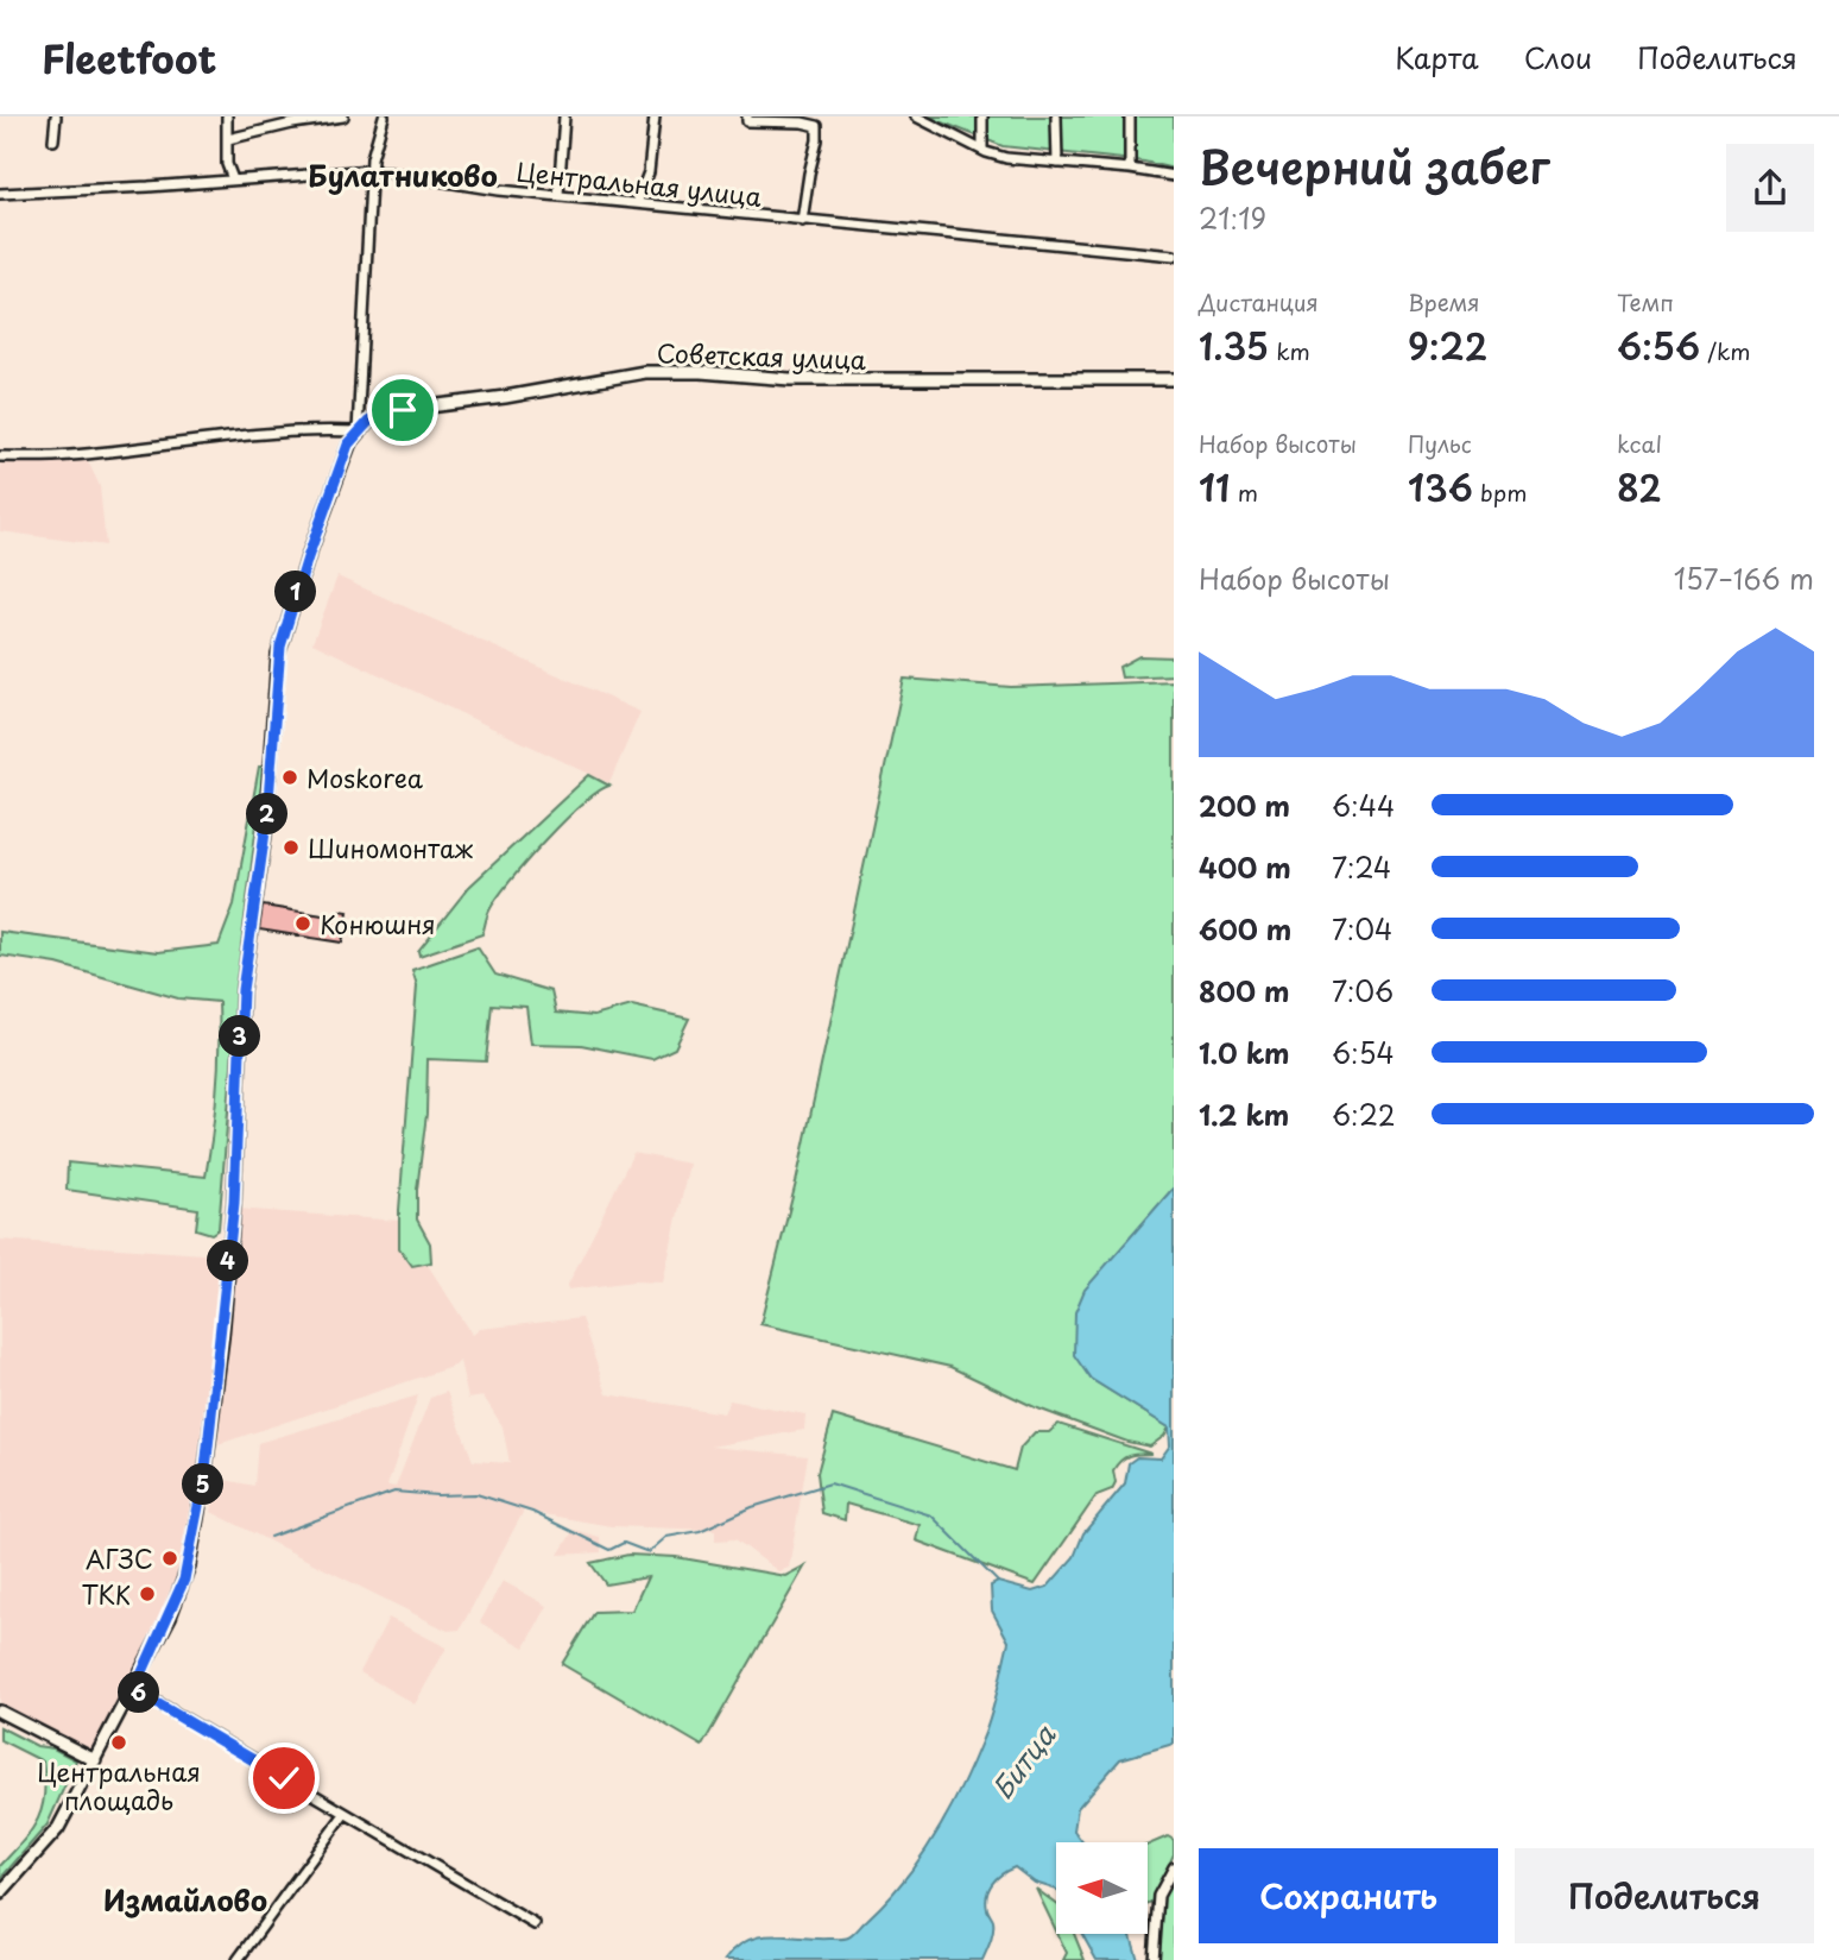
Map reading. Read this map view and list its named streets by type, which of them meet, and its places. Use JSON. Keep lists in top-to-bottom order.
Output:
{
  "streets": {
    "street": ["Центральная улица", "Советская улица"]
  },
  "districts": ["Булатниково", "Измайлово"],
  "water": ["Битца"],
  "places": [
    "Moskorea",
    "Шиномонтаж",
    "Конюшня",
    "АГЗС",
    "ТКК",
    "Центральная площадь"
  ],
  "north": "left",
  "page": {
    "header": "Fleetfoot",
    "nav": ["Карта", "Слои", "Поделиться"],
    "heading": ["Вечерний забег", "21:19"],
    "stats": [
      ["Дистанция", "1.35 km"],
      ["Время", "9:22"],
      ["Темп", "6:56 /km"],
      ["Набор высоты", "11 m"],
      ["Пульс", "136 bpm"],
      ["kcal", "82"]
    ],
    "chart": ["Набор высоты", "157–166 m"],
    "pins": [
      "1",
      "2",
      "3",
      "4",
      "5",
      "6"
    ],
    "list": [
      {
        "name": "200 m",
        "note": "6:44"
      },
      {
        "name": "400 m",
        "note": "7:24"
      },
      {
        "name": "600 m",
        "note": "7:04"
      },
      {
        "name": "800 m",
        "note": "7:06"
      },
      {
        "name": "1.0 km",
        "note": "6:54"
      },
      {
        "name": "1.2 km",
        "note": "6:22"
      }
    ],
    "buttons": ["Сохранить", "Поделиться"]
  }
}
